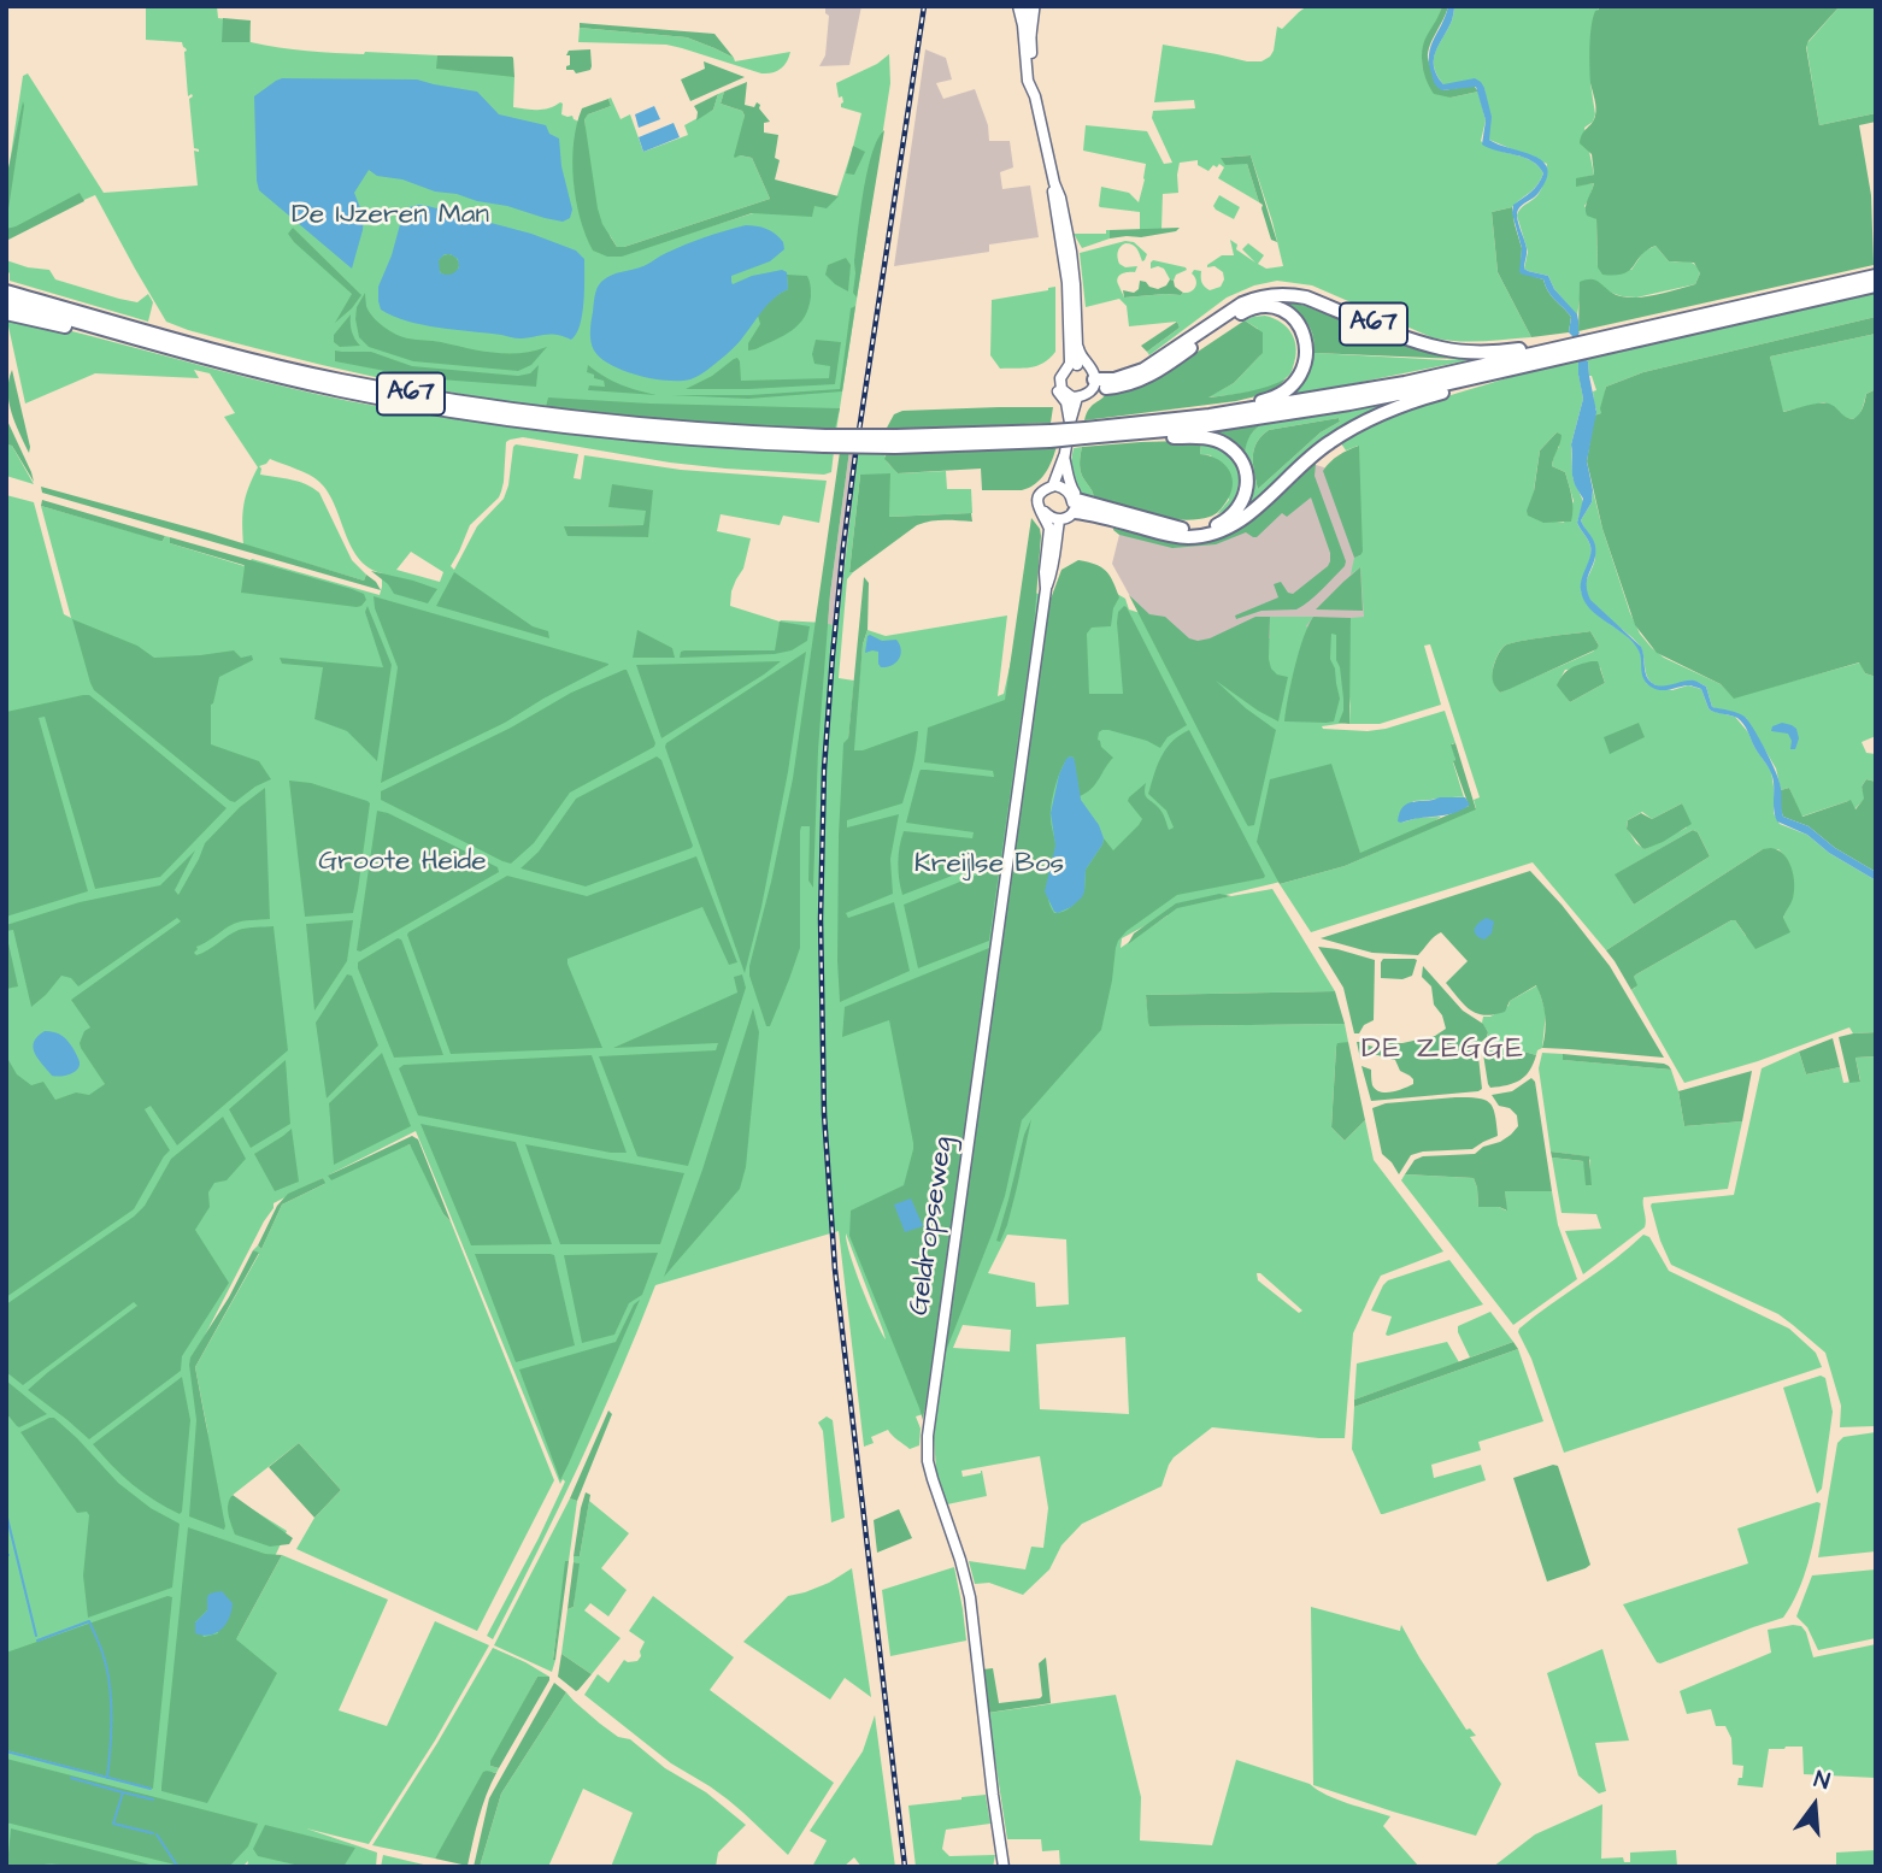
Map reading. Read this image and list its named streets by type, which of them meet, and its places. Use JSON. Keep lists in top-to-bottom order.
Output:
{
  "streets": {
    "highway": ["A67"],
    "main road": ["Geldropseweg"]
  },
  "districts": ["DE ZEGGE"],
  "parks": ["De IJzeren Man", "Groote Heide", "Kreijlse Bos"],
  "north": "top"
}
